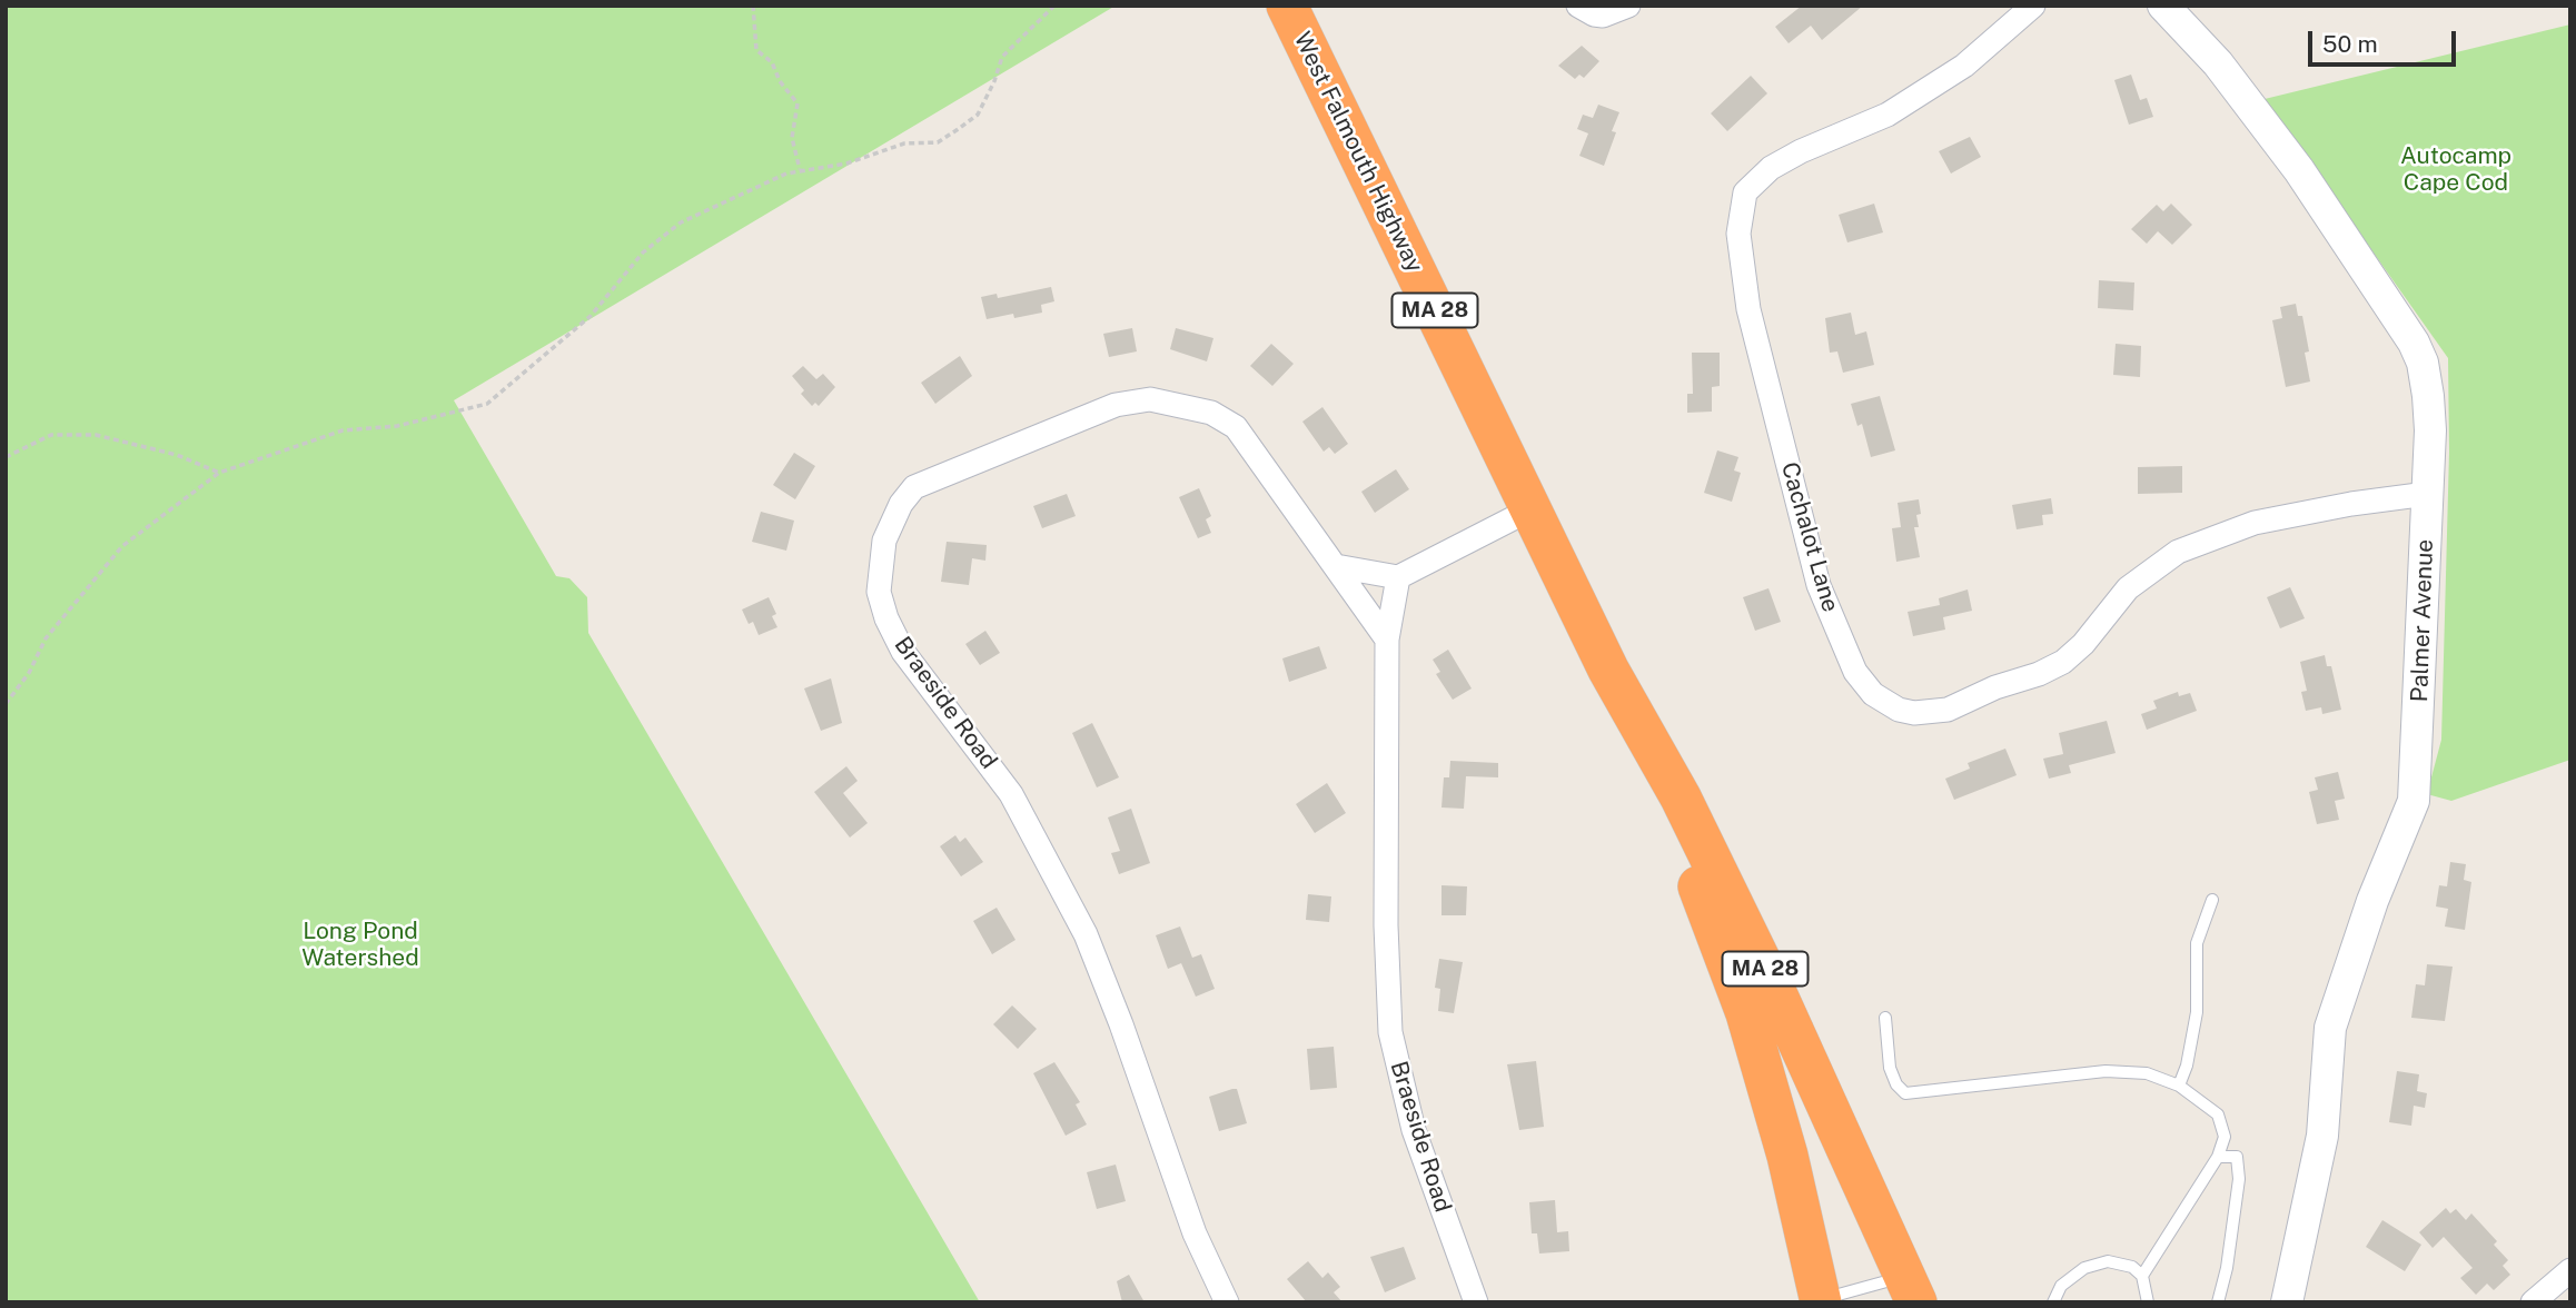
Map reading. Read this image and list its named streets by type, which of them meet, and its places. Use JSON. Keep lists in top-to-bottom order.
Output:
{
  "streets": {
    "highway": ["West Falmouth Highway", "MA 28"],
    "main road": ["Palmer Avenue"],
    "street": ["Cachalot Lane", "Braeside Road"]
  },
  "crossings": [
    ["West Falmouth Highway", "MA 28"],
    ["Cachalot Lane", "Palmer Avenue"]
  ],
  "parks": ["Autocamp Cape Cod", "Long Pond Watershed"],
  "scale_bar": "50 m"
}
